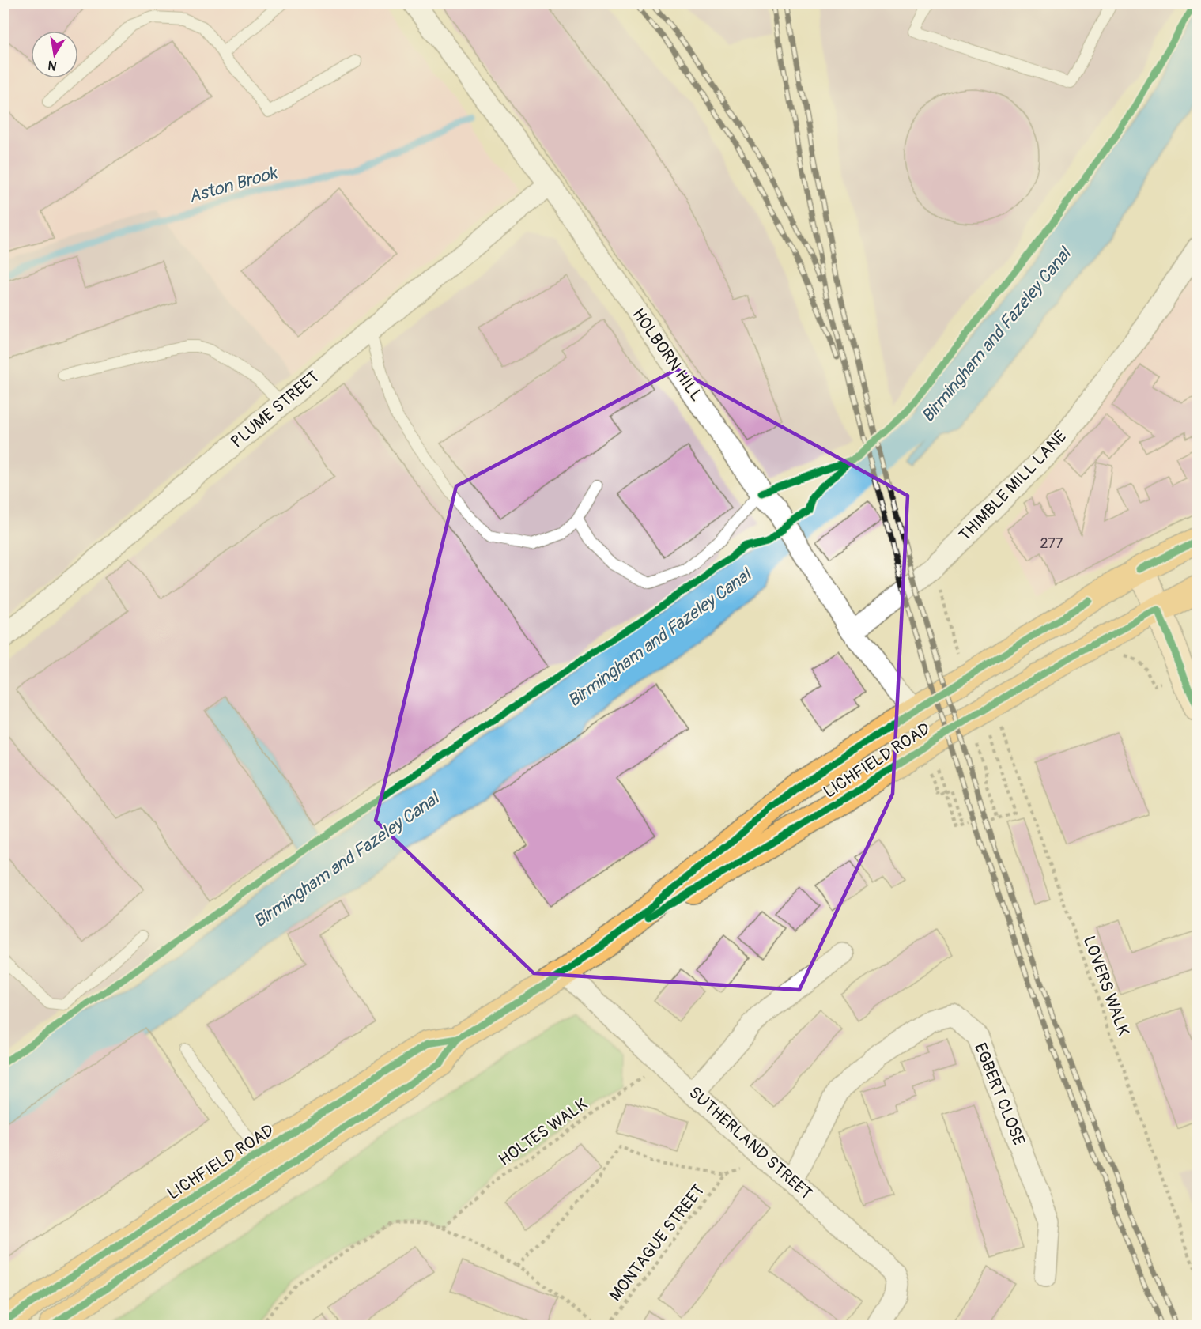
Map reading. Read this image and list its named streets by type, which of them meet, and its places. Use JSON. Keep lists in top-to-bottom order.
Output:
{
  "streets": {
    "main road": ["LICHFIELD ROAD"],
    "street": [
      "HOLBORN HILL",
      "PLUME STREET",
      "THIMBLE MILL LANE",
      "EGBERT CLOSE",
      "SUTHERLAND STREET"
    ],
    "path": ["LOVERS WALK", "HOLTES WALK", "MONTAGUE STREET"]
  },
  "crossings": [
    ["HOLBORN HILL", "PLUME STREET"],
    ["HOLBORN HILL", "THIMBLE MILL LANE"],
    ["HOLBORN HILL", "LICHFIELD ROAD"],
    ["LICHFIELD ROAD", "LOVERS WALK"],
    ["LICHFIELD ROAD", "SUTHERLAND STREET"],
    ["EGBERT CLOSE", "SUTHERLAND STREET"],
    ["HOLTES WALK", "SUTHERLAND STREET"],
    ["SUTHERLAND STREET", "MONTAGUE STREET"]
  ],
  "water": ["Aston Brook", "Birmingham and Fazeley Canal"],
  "house_numbers": ["277"],
  "north": "bottom"
}
